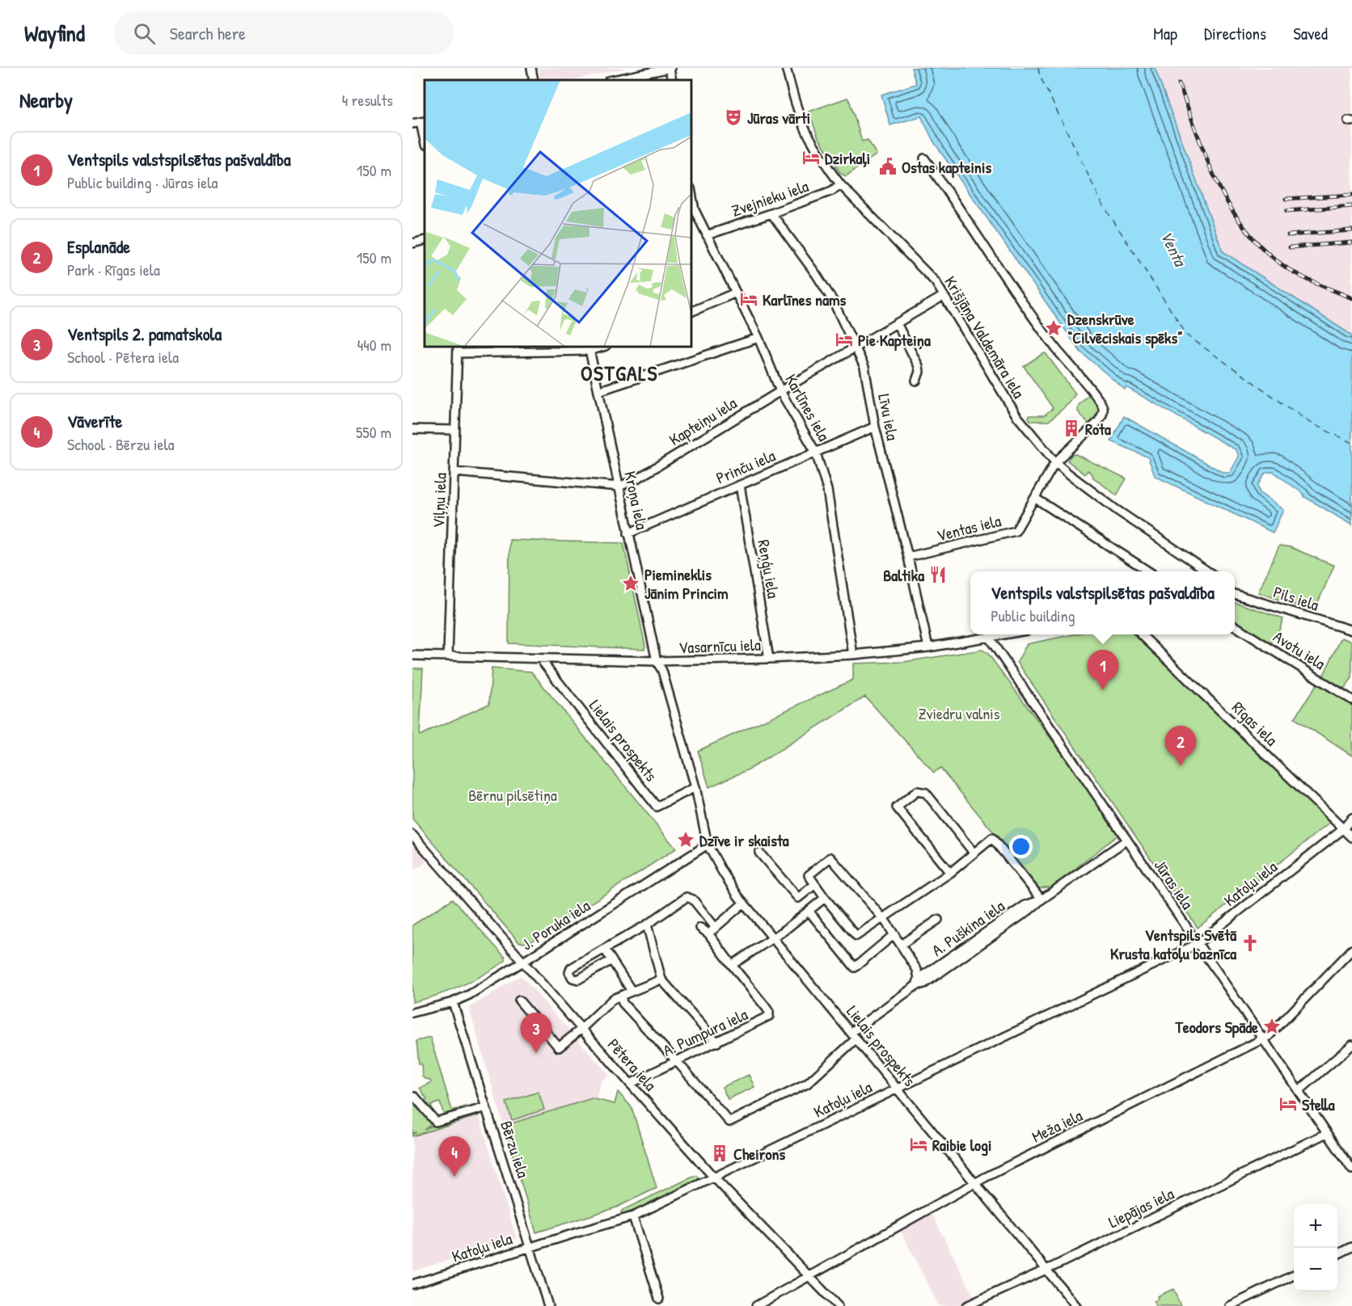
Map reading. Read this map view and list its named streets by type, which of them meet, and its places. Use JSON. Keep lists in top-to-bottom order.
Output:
{
  "streets": {
    "street": [
      "Zvejnieku iela",
      "Krišjāņa Valdemāra iela",
      "Karlīnes iela",
      "Līvu iela",
      "Kapteiņu iela",
      "Prinču iela",
      "Viļņu iela",
      "Kroņa iela",
      "Ventas iela",
      "Reņģu iela",
      "Pils iela",
      "Vasarnīcu iela",
      "Avotu iela",
      "Rīgas iela",
      "Lielais prospekts",
      "Katoļu iela",
      "Jūras iela",
      "J. Poruka iela",
      "A. Puškina iela",
      "A. Pumpura iela",
      "Pētera iela",
      "Meža iela",
      "Bērzu iela",
      "Liepājas iela"
    ]
  },
  "crossings": [
    ["Zvejnieku iela", "Krišjāņa Valdemāra iela"],
    ["Zvejnieku iela", "Karlīnes iela"],
    ["Zvejnieku iela", "Līvu iela"],
    ["Krišjāņa Valdemāra iela", "Kapteiņu iela"],
    ["Krišjāņa Valdemāra iela", "Ventas iela"],
    ["Karlīnes iela", "Kapteiņu iela"],
    ["Karlīnes iela", "Prinču iela"],
    ["Karlīnes iela", "Vasarnīcu iela"],
    ["Līvu iela", "Kapteiņu iela"],
    ["Līvu iela", "Prinču iela"],
    ["Līvu iela", "Ventas iela"],
    ["Līvu iela", "Vasarnīcu iela"],
    ["Kapteiņu iela", "Kroņa iela"],
    ["Prinču iela", "Kroņa iela"],
    ["Prinču iela", "Reņģu iela"],
    ["Viļņu iela", "Vasarnīcu iela"],
    ["Kroņa iela", "Vasarnīcu iela"],
    ["Kroņa iela", "Lielais prospekts"],
    ["Reņģu iela", "Vasarnīcu iela"],
    ["Vasarnīcu iela", "Lielais prospekts"],
    ["Vasarnīcu iela", "Jūras iela"],
    ["Rīgas iela", "Katoļu iela"],
    ["Lielais prospekts", "Katoļu iela"],
    ["Lielais prospekts", "J. Poruka iela"],
    ["Lielais prospekts", "A. Puškina iela"],
    ["Lielais prospekts", "Meža iela"],
    ["Lielais prospekts", "Liepājas iela"],
    ["Katoļu iela", "Jūras iela"],
    ["Katoļu iela", "Pētera iela"],
    ["Katoļu iela", "Bērzu iela"],
    ["Jūras iela", "A. Puškina iela"],
    ["Jūras iela", "Meža iela"],
    ["Jūras iela", "Liepājas iela"],
    ["J. Poruka iela", "Pētera iela"],
    ["J. Poruka iela", "Bērzu iela"],
    ["A. Pumpura iela", "Pētera iela"],
    ["Pētera iela", "Meža iela"]
  ],
  "districts": ["OSTGALS"],
  "water": ["Venta"],
  "parks": ["Zviedru valnis", "Bērnu pilsētiņa"],
  "places": {
    "theatre": ["Jūras vārti"],
    "hotel": [
      "Dzirkaļi",
      "Karlīnes nams",
      "Pie Kapteiņa",
      "Stella",
      "Raibie logi"
    ],
    "public building": ["Ostas kapteinis"],
    "place": [
      "Dzenskrūve “Cilvēciskais spēks”",
      "Piemineklis Jānim Princim",
      "Dzīve ir skaista",
      "Teodors Spāde"
    ],
    "building": ["Rota", "Cheirons"],
    "restaurant": ["Baltika"],
    "church": ["Ventspils Svētā Krusta katoļu baznīca"]
  },
  "page": {
    "header": "Wayfind",
    "search": "Search here",
    "nav": ["Map", "Directions", "Saved"],
    "heading": ["Nearby", "4 results"],
    "list": [
      {
        "mark": "1",
        "name": "Ventspils valstspilsētas pašvaldība",
        "note": "Public building · Jūras iela",
        "value": "150 m"
      },
      {
        "mark": "2",
        "name": "Esplanāde",
        "note": "Park · Rīgas iela",
        "value": "150 m"
      },
      {
        "mark": "3",
        "name": "Ventspils 2. pamatskola",
        "note": "School · Pētera iela",
        "value": "440 m"
      },
      {
        "mark": "4",
        "name": "Vāverīte",
        "note": "School · Bērzu iela",
        "value": "550 m"
      }
    ],
    "popup": ["Ventspils valstspilsētas pašvaldība", "Public building"],
    "pins": [
      "1",
      "2",
      "3",
      "4"
    ],
    "map_buttons": ["+", "−"]
  }
}
